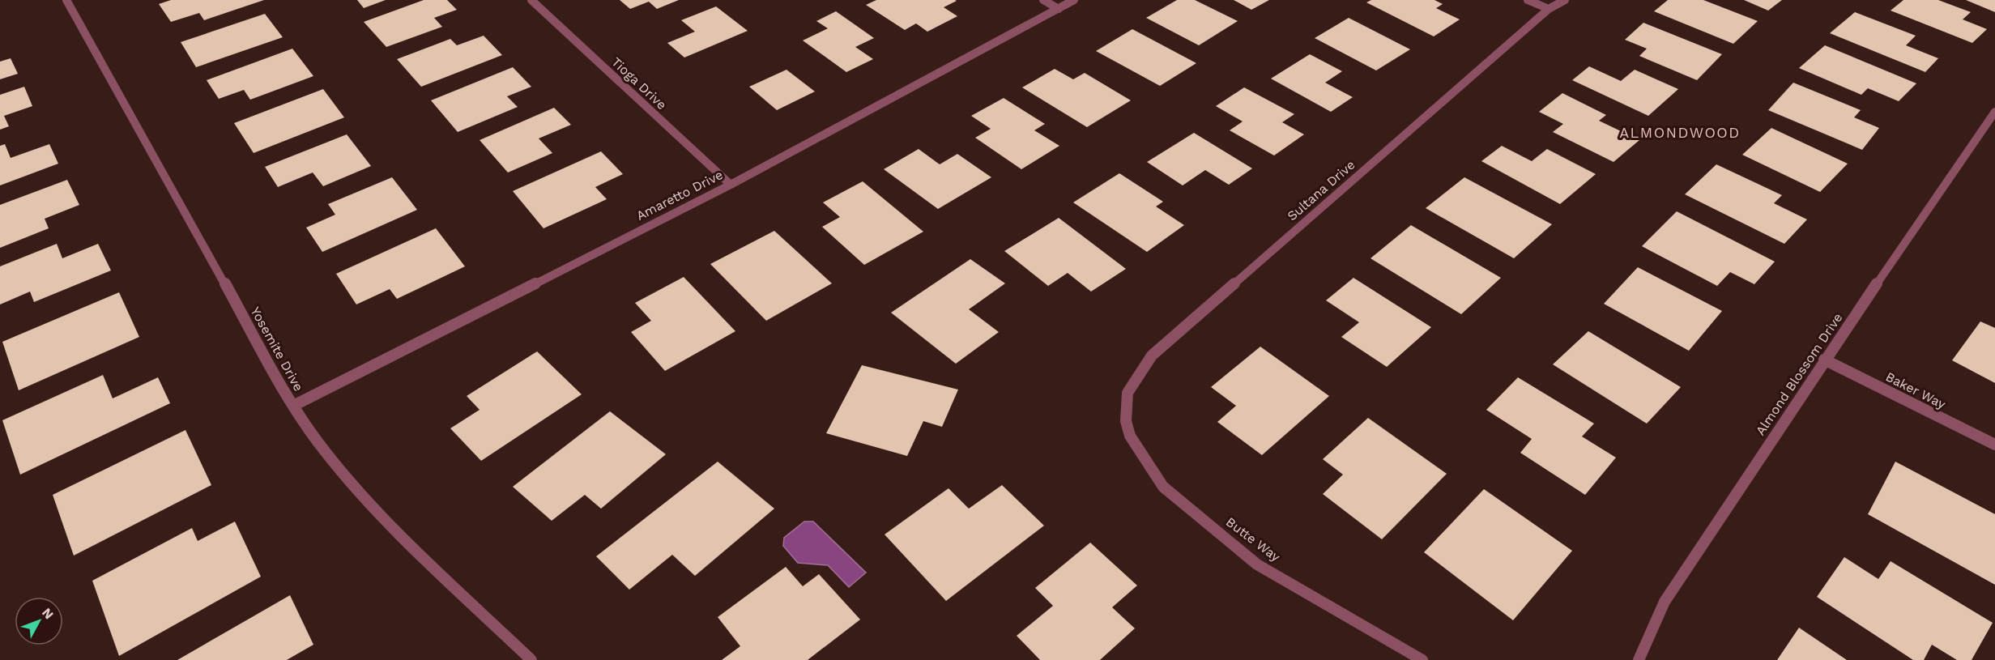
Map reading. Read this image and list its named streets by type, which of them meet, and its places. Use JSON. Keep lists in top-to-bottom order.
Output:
{
  "streets": {
    "street": [
      "Tioga Drive",
      "Sultana Drive",
      "Amaretto Drive",
      "Yosemite Drive",
      "Almond Blossom Drive",
      "Baker Way",
      "Butte Way"
    ]
  },
  "crossings": [
    ["Tioga Drive", "Amaretto Drive"],
    ["Sultana Drive", "Butte Way"],
    ["Amaretto Drive", "Yosemite Drive"],
    ["Almond Blossom Drive", "Baker Way"]
  ],
  "districts": ["ALMONDWOOD"],
  "north": "top right"
}
